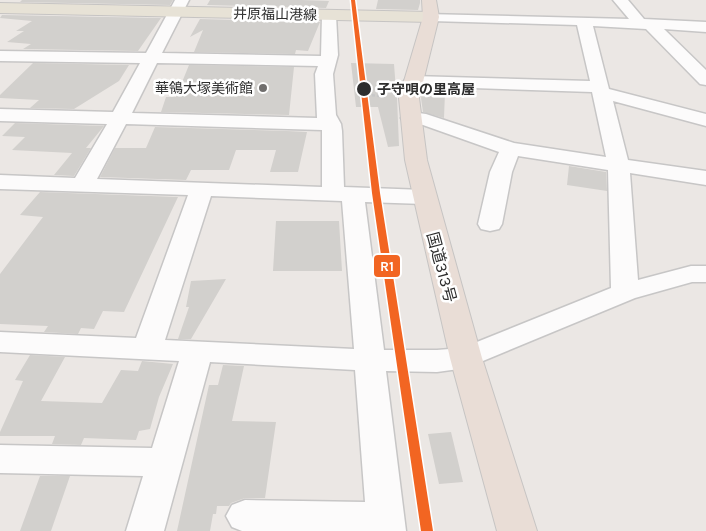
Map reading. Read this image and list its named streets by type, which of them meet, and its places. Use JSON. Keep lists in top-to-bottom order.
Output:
{
  "streets": {
    "highway": ["国道313号"],
    "main road": ["井原福山港線"]
  },
  "crossings": [
    ["井原福山港線", "国道313号"]
  ],
  "places": ["華鴒大塚美術館", "子守唄の里高屋"],
  "lines": ["transit line R1"]
}
